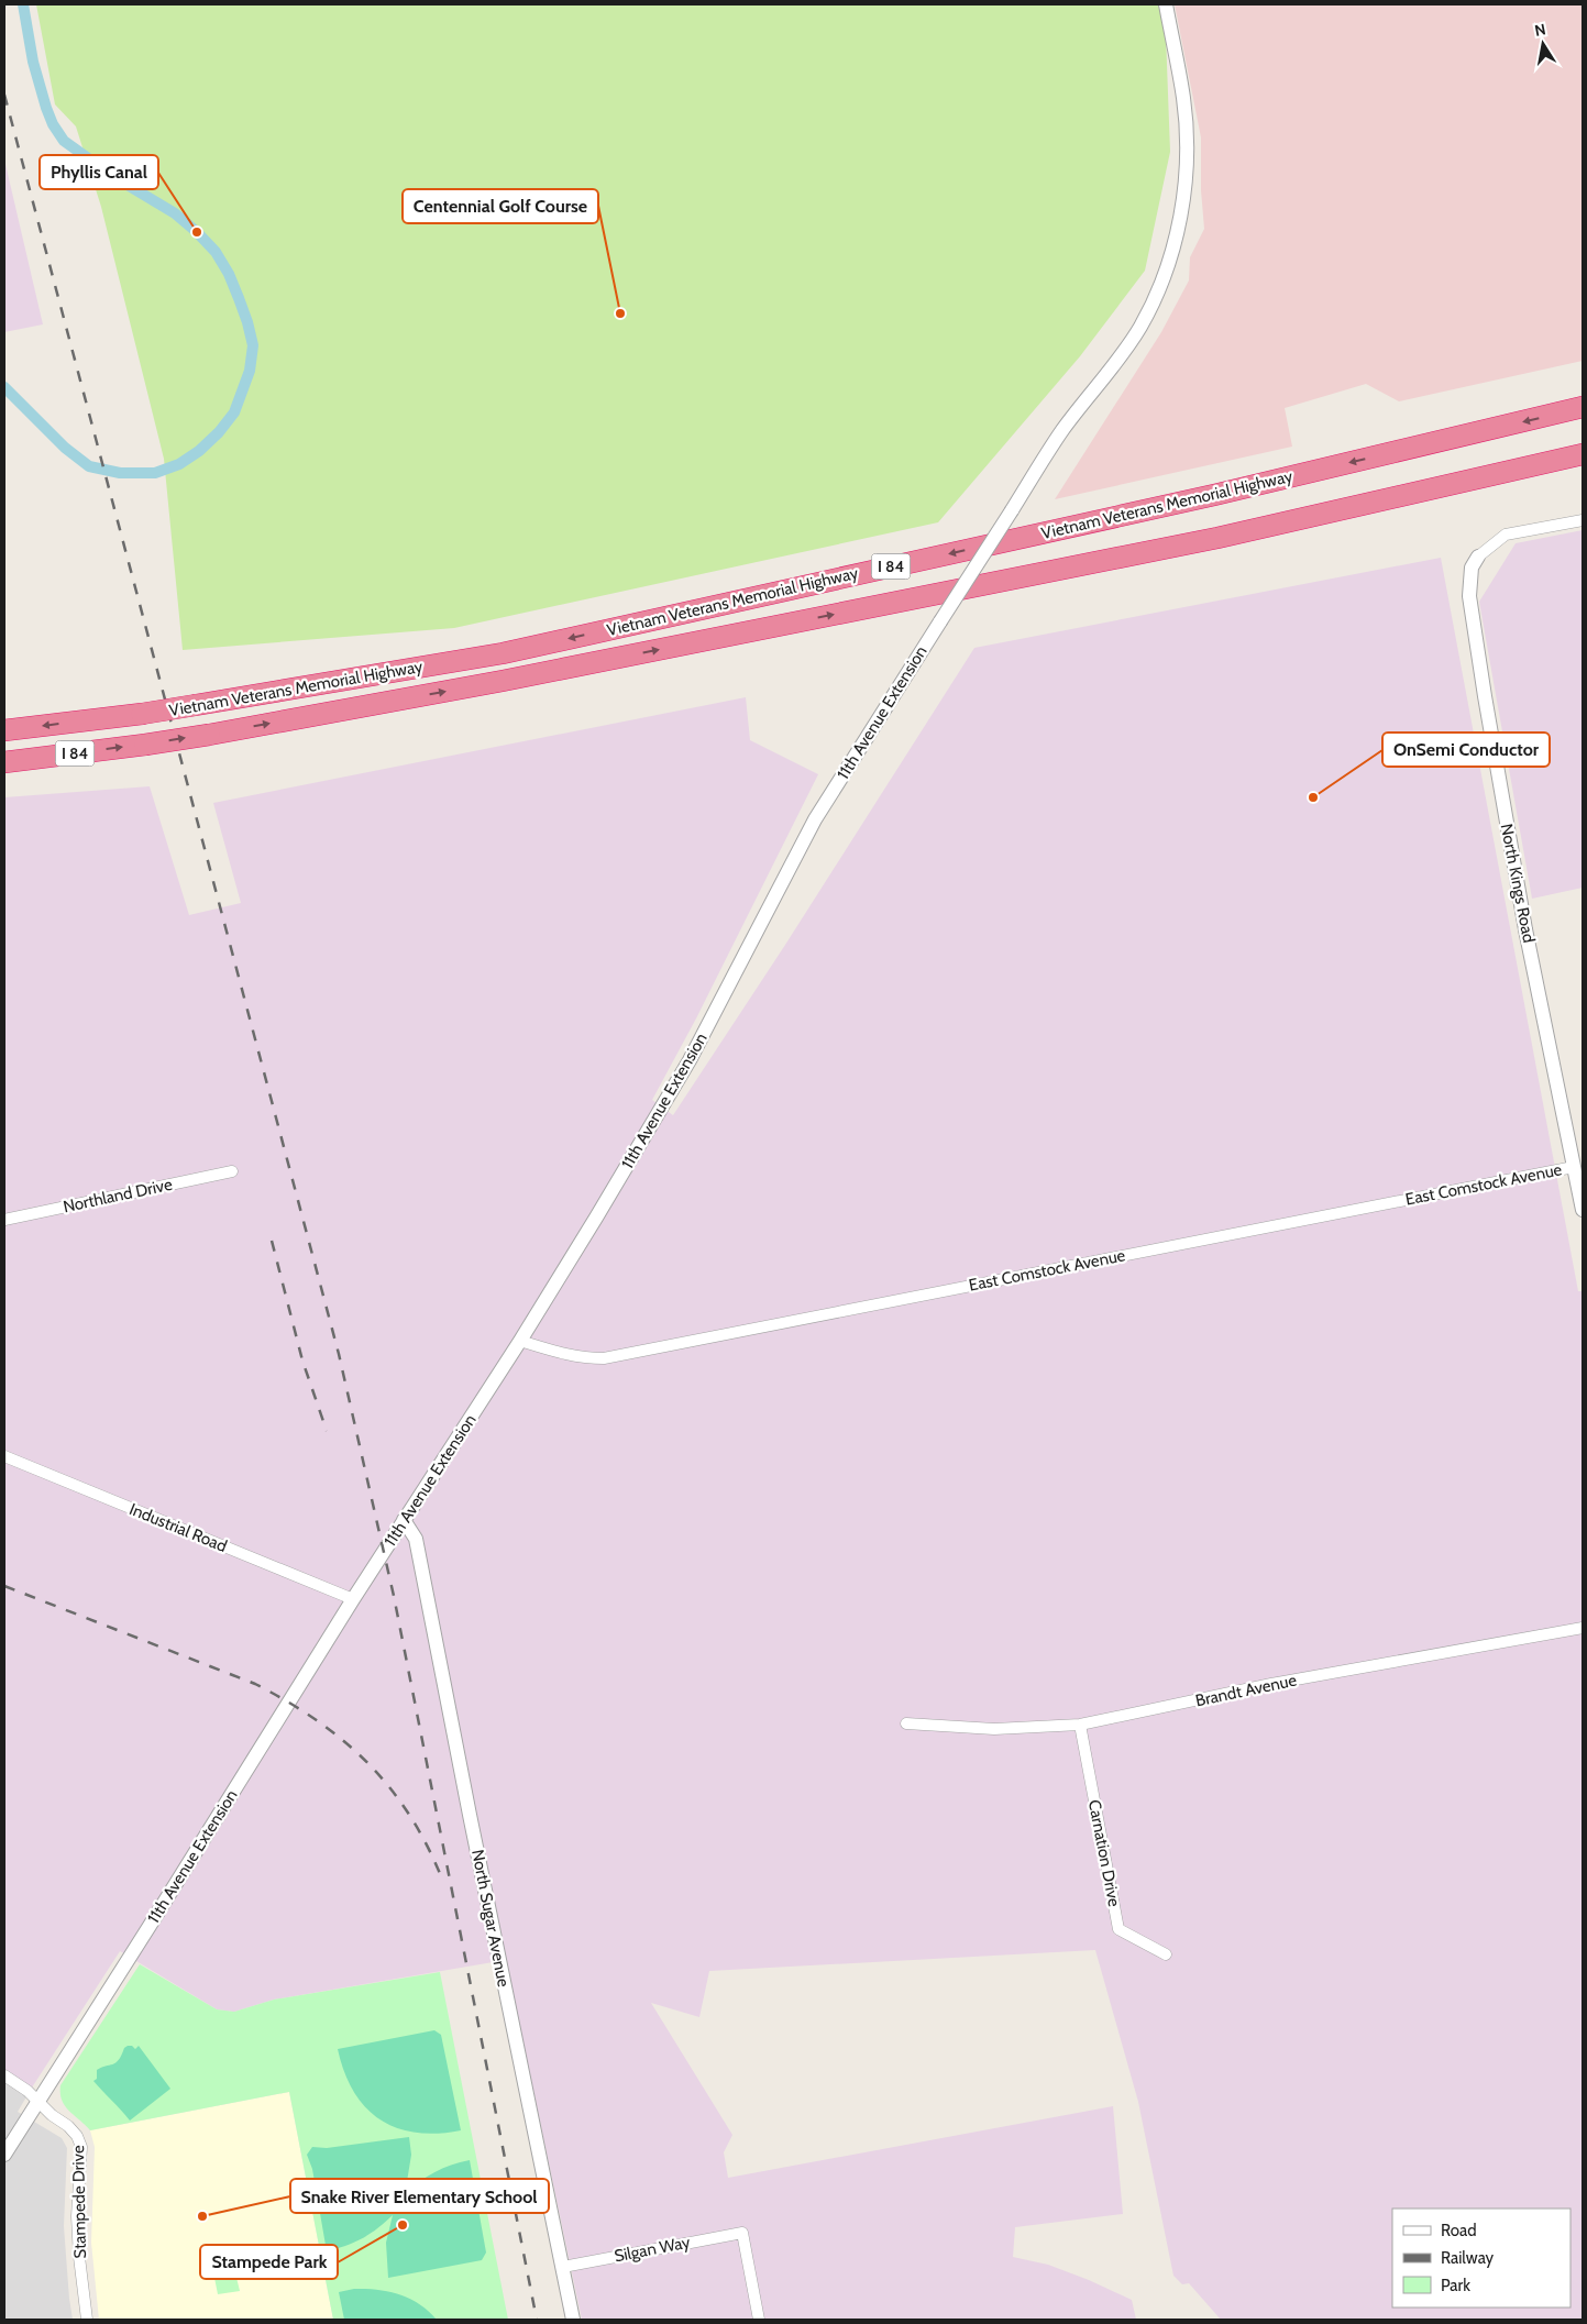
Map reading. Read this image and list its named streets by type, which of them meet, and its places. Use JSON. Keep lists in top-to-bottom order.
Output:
{
  "streets": {
    "highway": ["Vietnam Veterans Memorial Highway", "I 84"],
    "street": [
      "11th Avenue Extension",
      "North Kings Road",
      "East Comstock Avenue",
      "Northland Drive",
      "Industrial Road",
      "Brandt Avenue",
      "Carnation Drive",
      "North Sugar Avenue",
      "Stampede Drive",
      "Silgan Way"
    ]
  },
  "crossings": [
    ["11th Avenue Extension", "East Comstock Avenue"],
    ["11th Avenue Extension", "Industrial Road"],
    ["11th Avenue Extension", "North Sugar Avenue"],
    ["11th Avenue Extension", "Stampede Drive"],
    ["North Kings Road", "East Comstock Avenue"],
    ["Brandt Avenue", "Carnation Drive"],
    ["North Sugar Avenue", "Silgan Way"]
  ],
  "places": [
    "Phyllis Canal",
    "Centennial Golf Course",
    "OnSemi Conductor",
    "Snake River Elementary School",
    "Stampede Park"
  ],
  "legend": ["Road", "Railway", "Park"],
  "north": "top"
}
